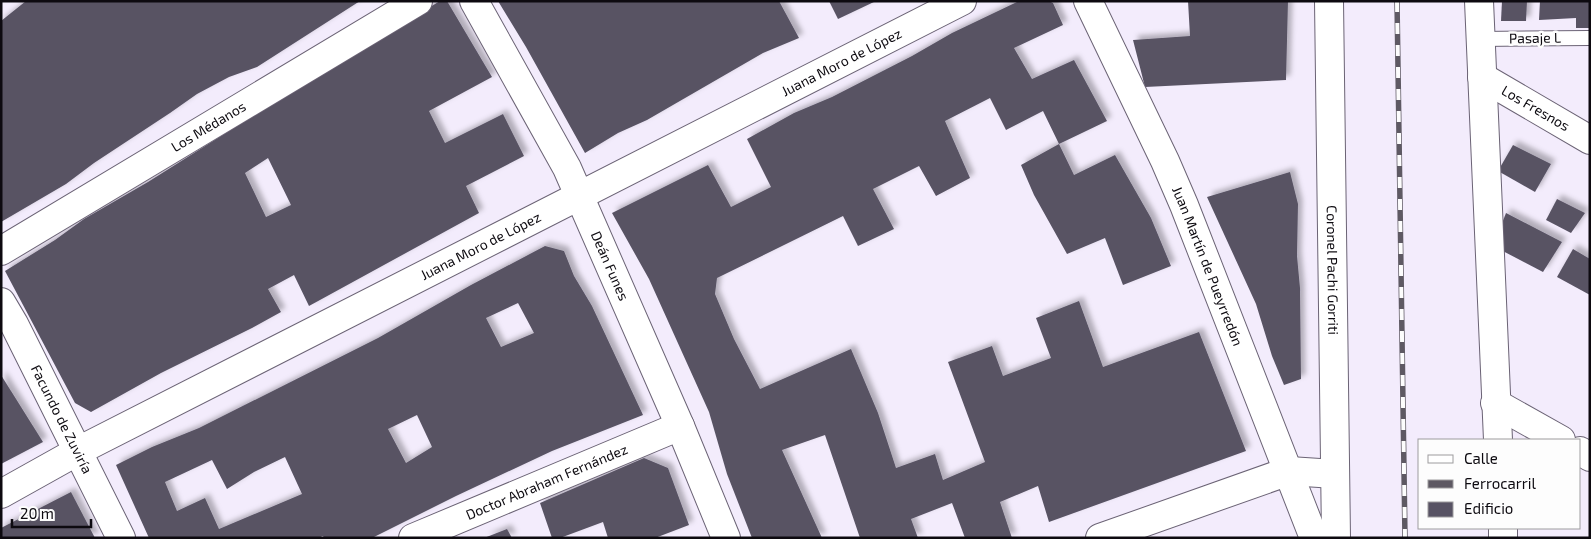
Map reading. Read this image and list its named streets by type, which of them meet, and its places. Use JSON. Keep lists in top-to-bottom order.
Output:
{
  "streets": {
    "street": [
      "Juana Moro de López",
      "Los Fresnos",
      "Los Médanos",
      "Deán Funes",
      "Juan Martín de Pueyrredón",
      "Coronel Pachi Gorriti",
      "Facundo de Zuviría",
      "Doctor Abraham Fernández"
    ],
    "lane": ["Pasaje L"]
  },
  "crossings": [
    ["Juana Moro de López", "Deán Funes"],
    ["Juana Moro de López", "Facundo de Zuviría"],
    ["Deán Funes", "Doctor Abraham Fernández"]
  ],
  "legend": ["Calle", "Ferrocarril", "Edificio"],
  "scale_bar": "20 m"
}
